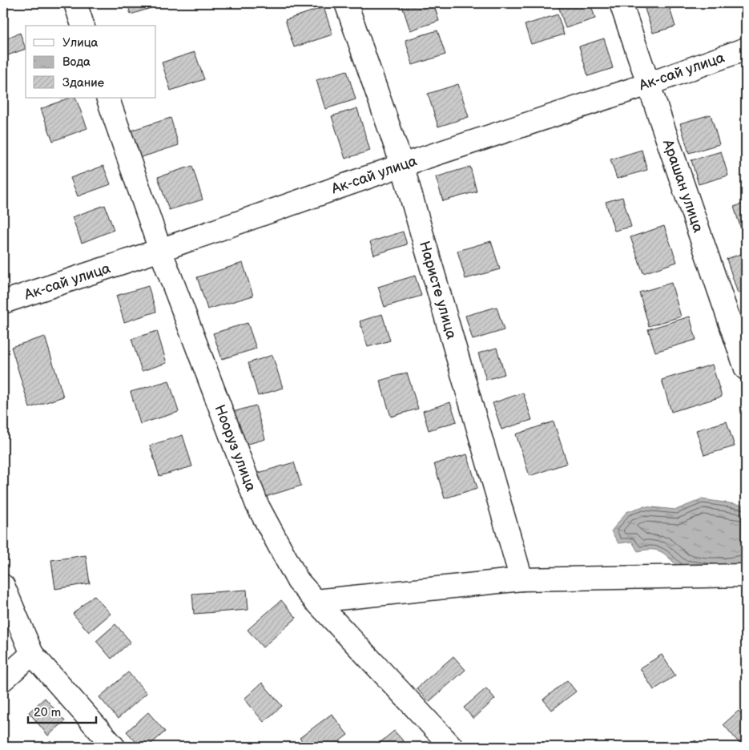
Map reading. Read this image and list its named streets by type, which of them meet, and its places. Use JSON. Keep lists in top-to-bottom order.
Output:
{
  "streets": {
    "street": [
      "Ак-сай улица",
      "Арашан улица",
      "Наристе улица",
      "Нооруз улица"
    ]
  },
  "crossings": [
    ["Ак-сай улица", "Арашан улица"],
    ["Ак-сай улица", "Наристе улица"],
    ["Ак-сай улица", "Нооруз улица"]
  ],
  "legend": ["Улица", "Вода", "Здание"],
  "scale_bar": "20 m"
}
